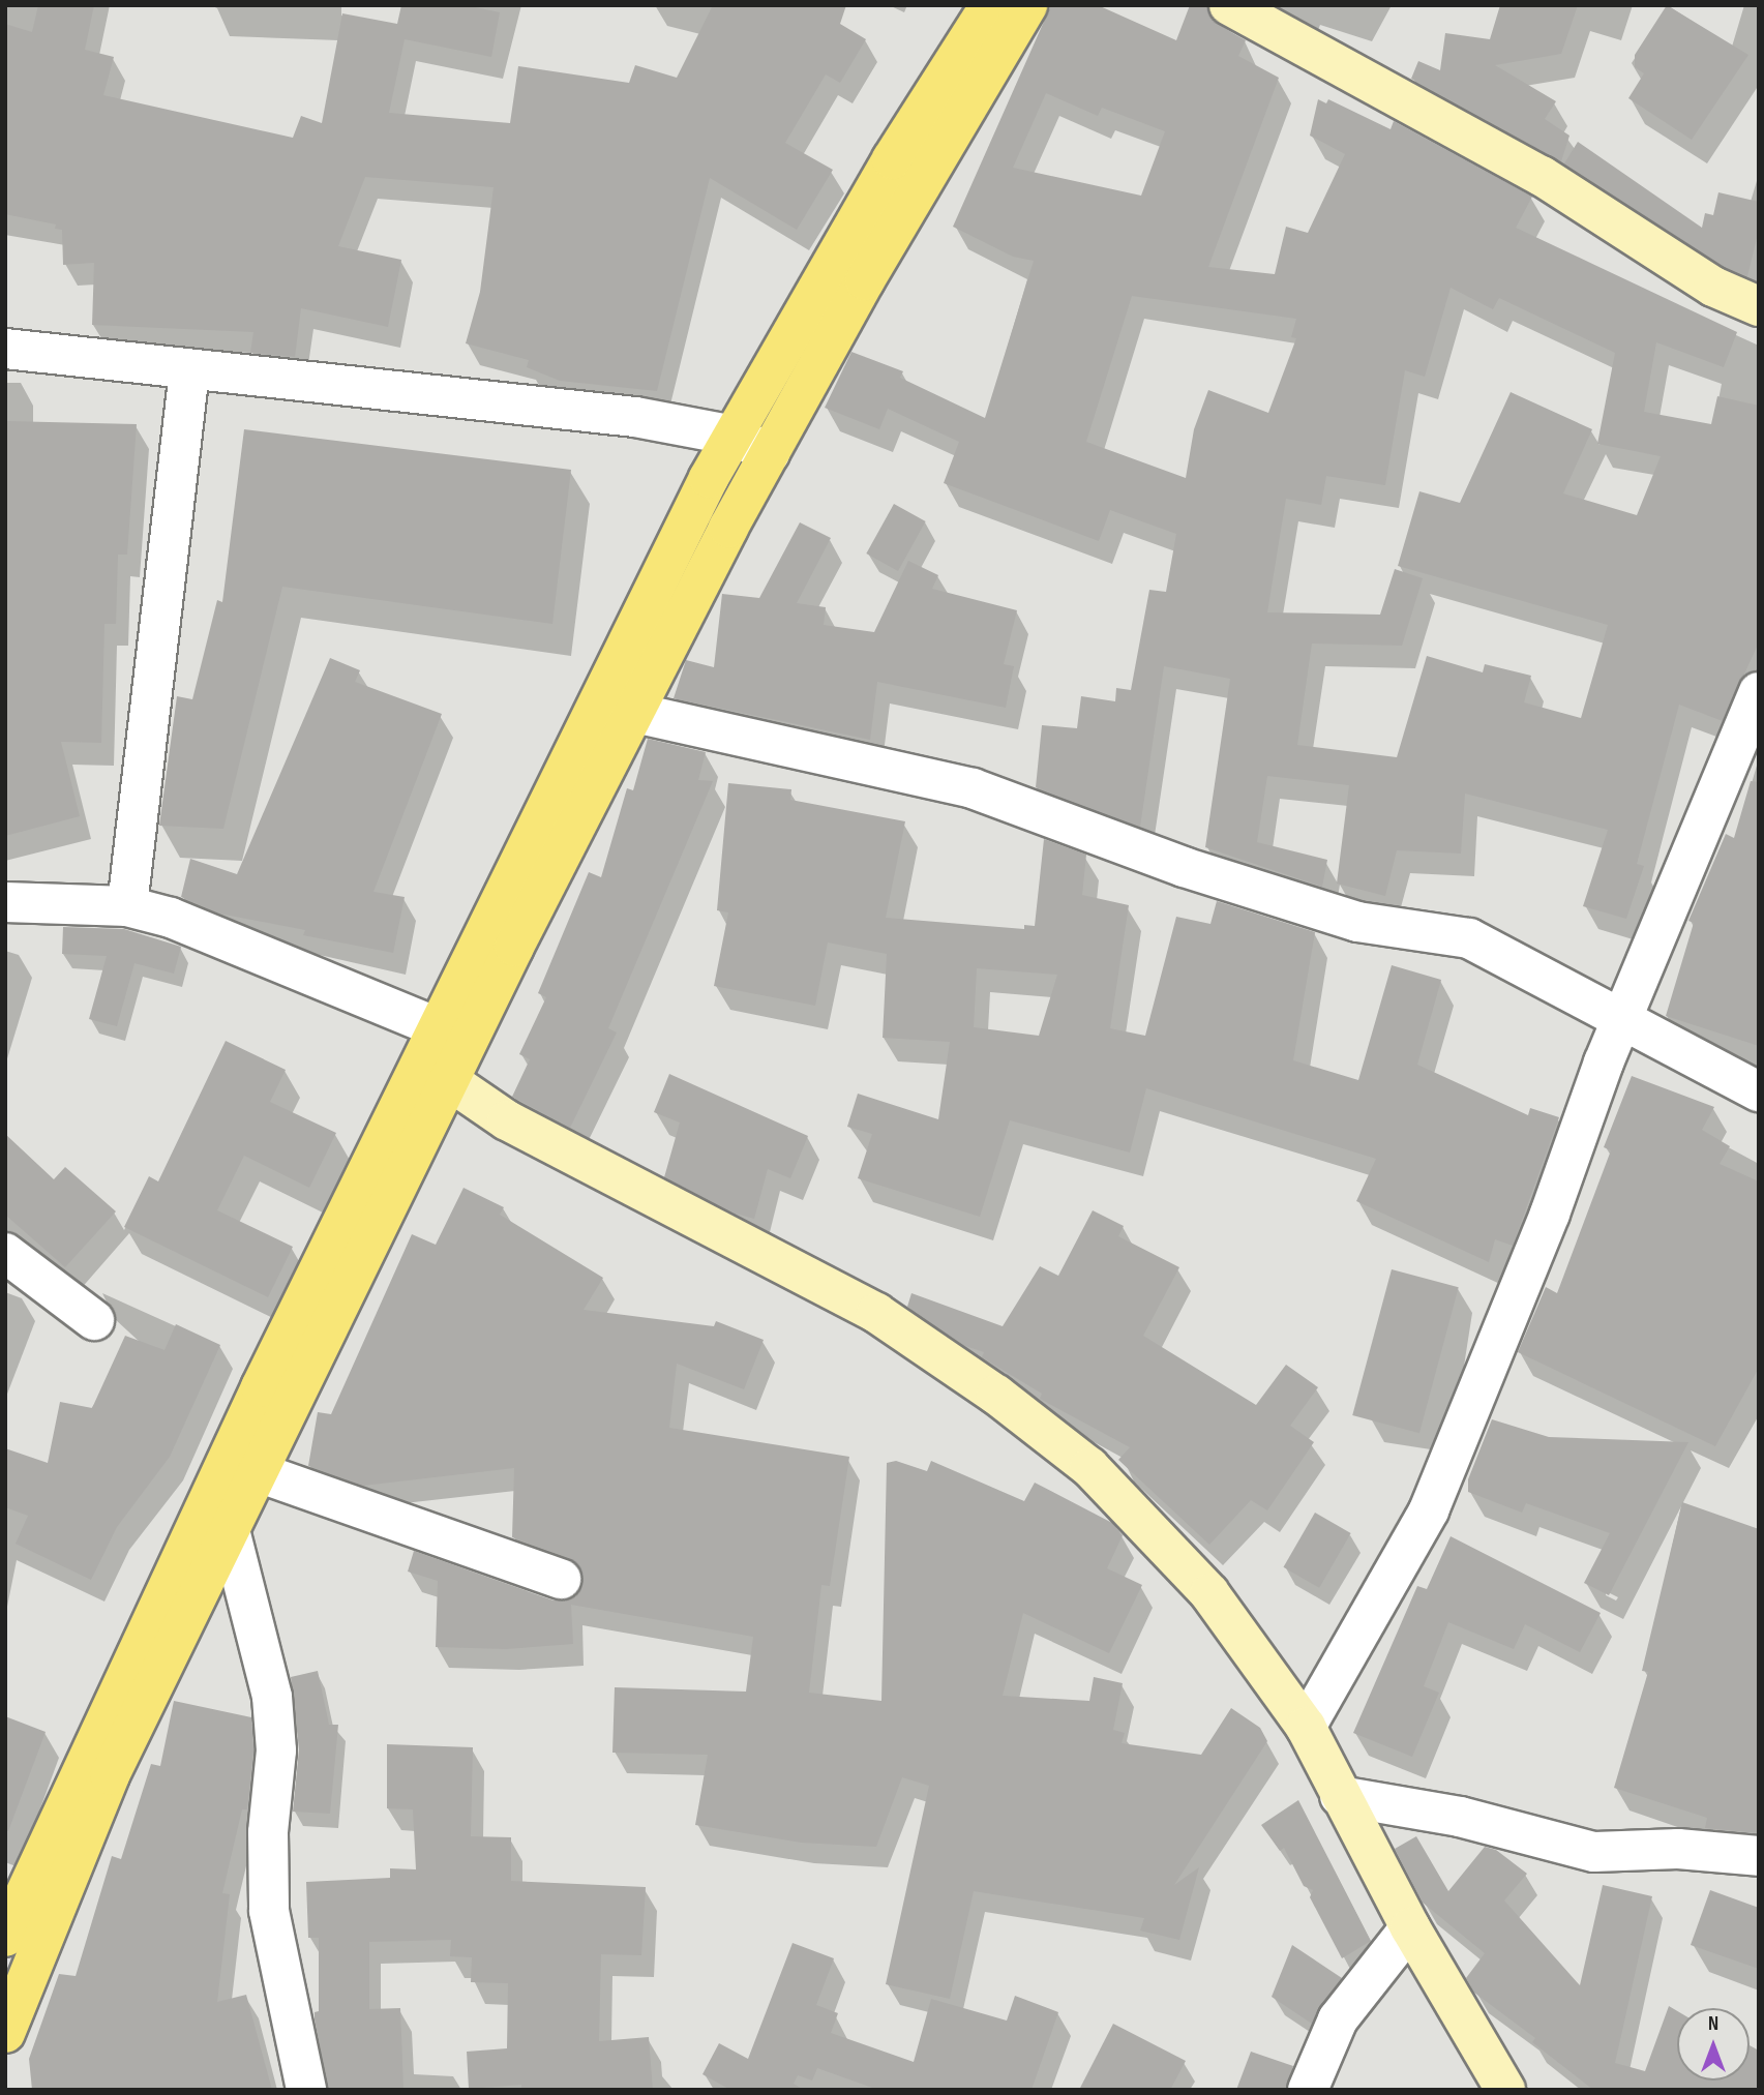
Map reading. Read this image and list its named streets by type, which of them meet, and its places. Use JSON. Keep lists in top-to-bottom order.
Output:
{
  "north": "top"
}
